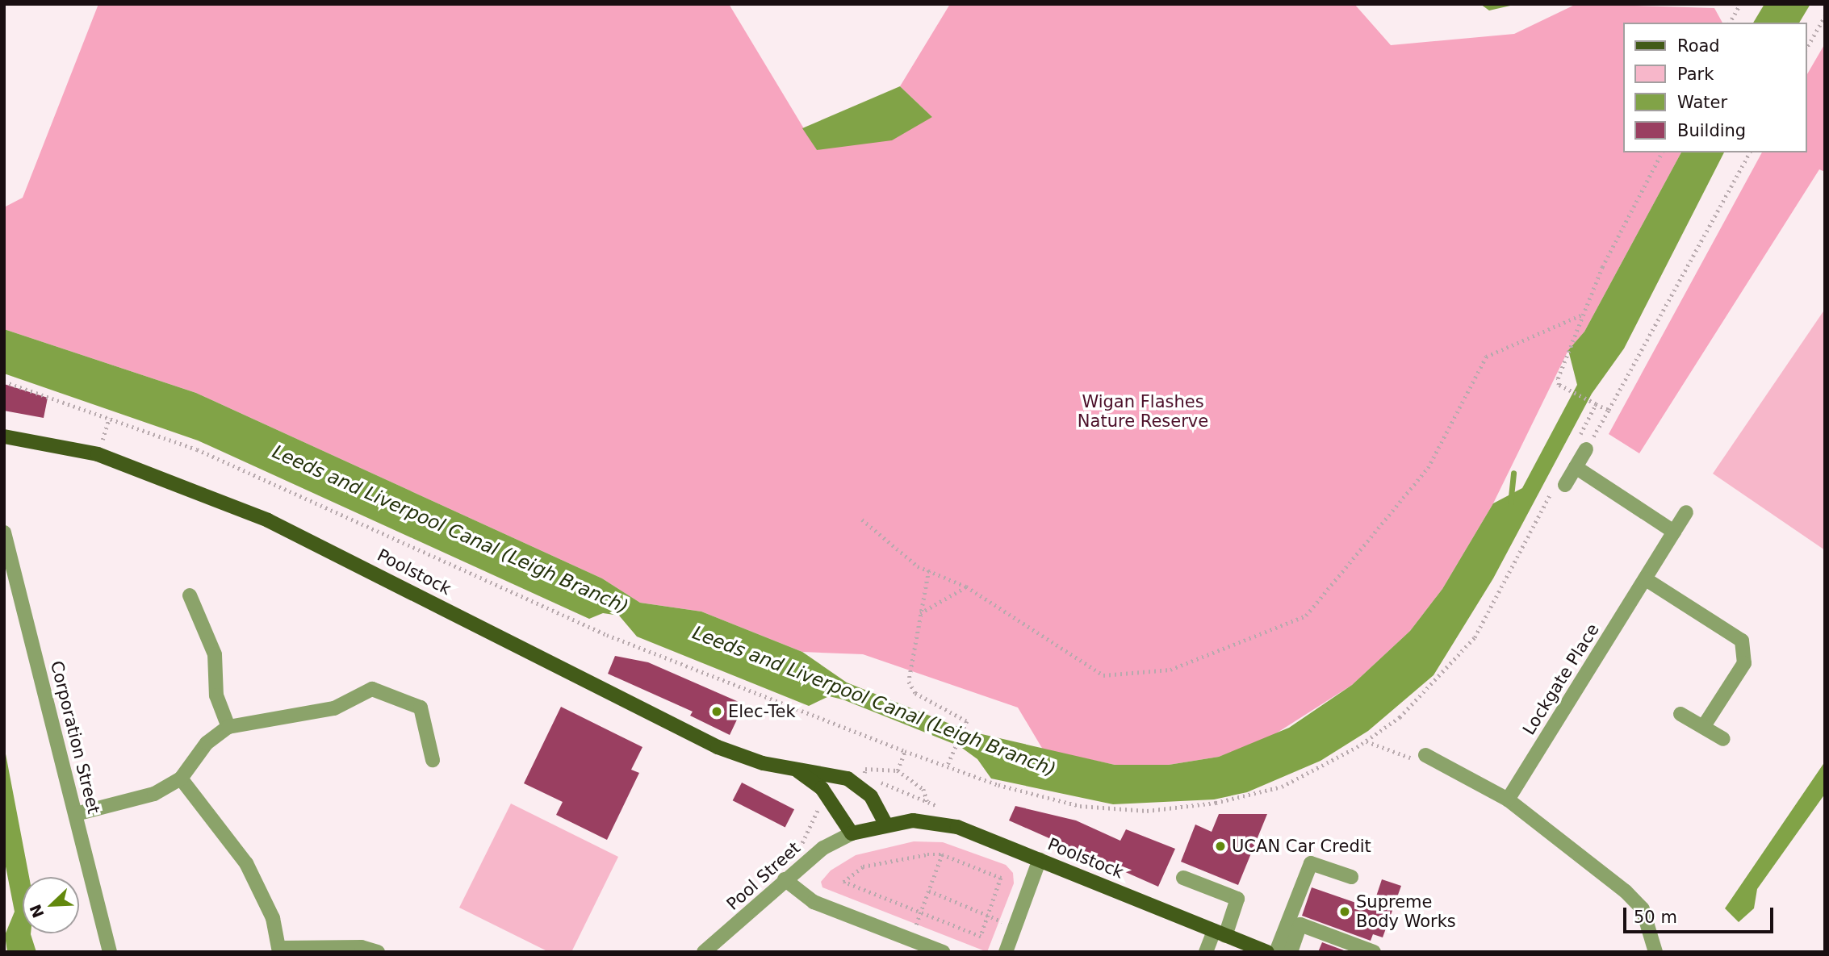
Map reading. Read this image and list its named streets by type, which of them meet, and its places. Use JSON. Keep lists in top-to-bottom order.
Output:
{
  "streets": {
    "main road": ["Poolstock"],
    "street": ["Lockgate Place", "Corporation Street", "Pool Street"]
  },
  "crossings": [
    ["Poolstock", "Pool Street"]
  ],
  "water": ["Leeds and Liverpool Canal (Leigh Branch)"],
  "parks": ["Wigan Flashes Nature Reserve"],
  "places": ["Elec-Tek", "UCAN Car Credit", "Supreme Body Works"],
  "legend": [
    "Road",
    "Park",
    "Water",
    "Building"
  ],
  "scale_bar": "50 m",
  "north": "bottom left"
}
